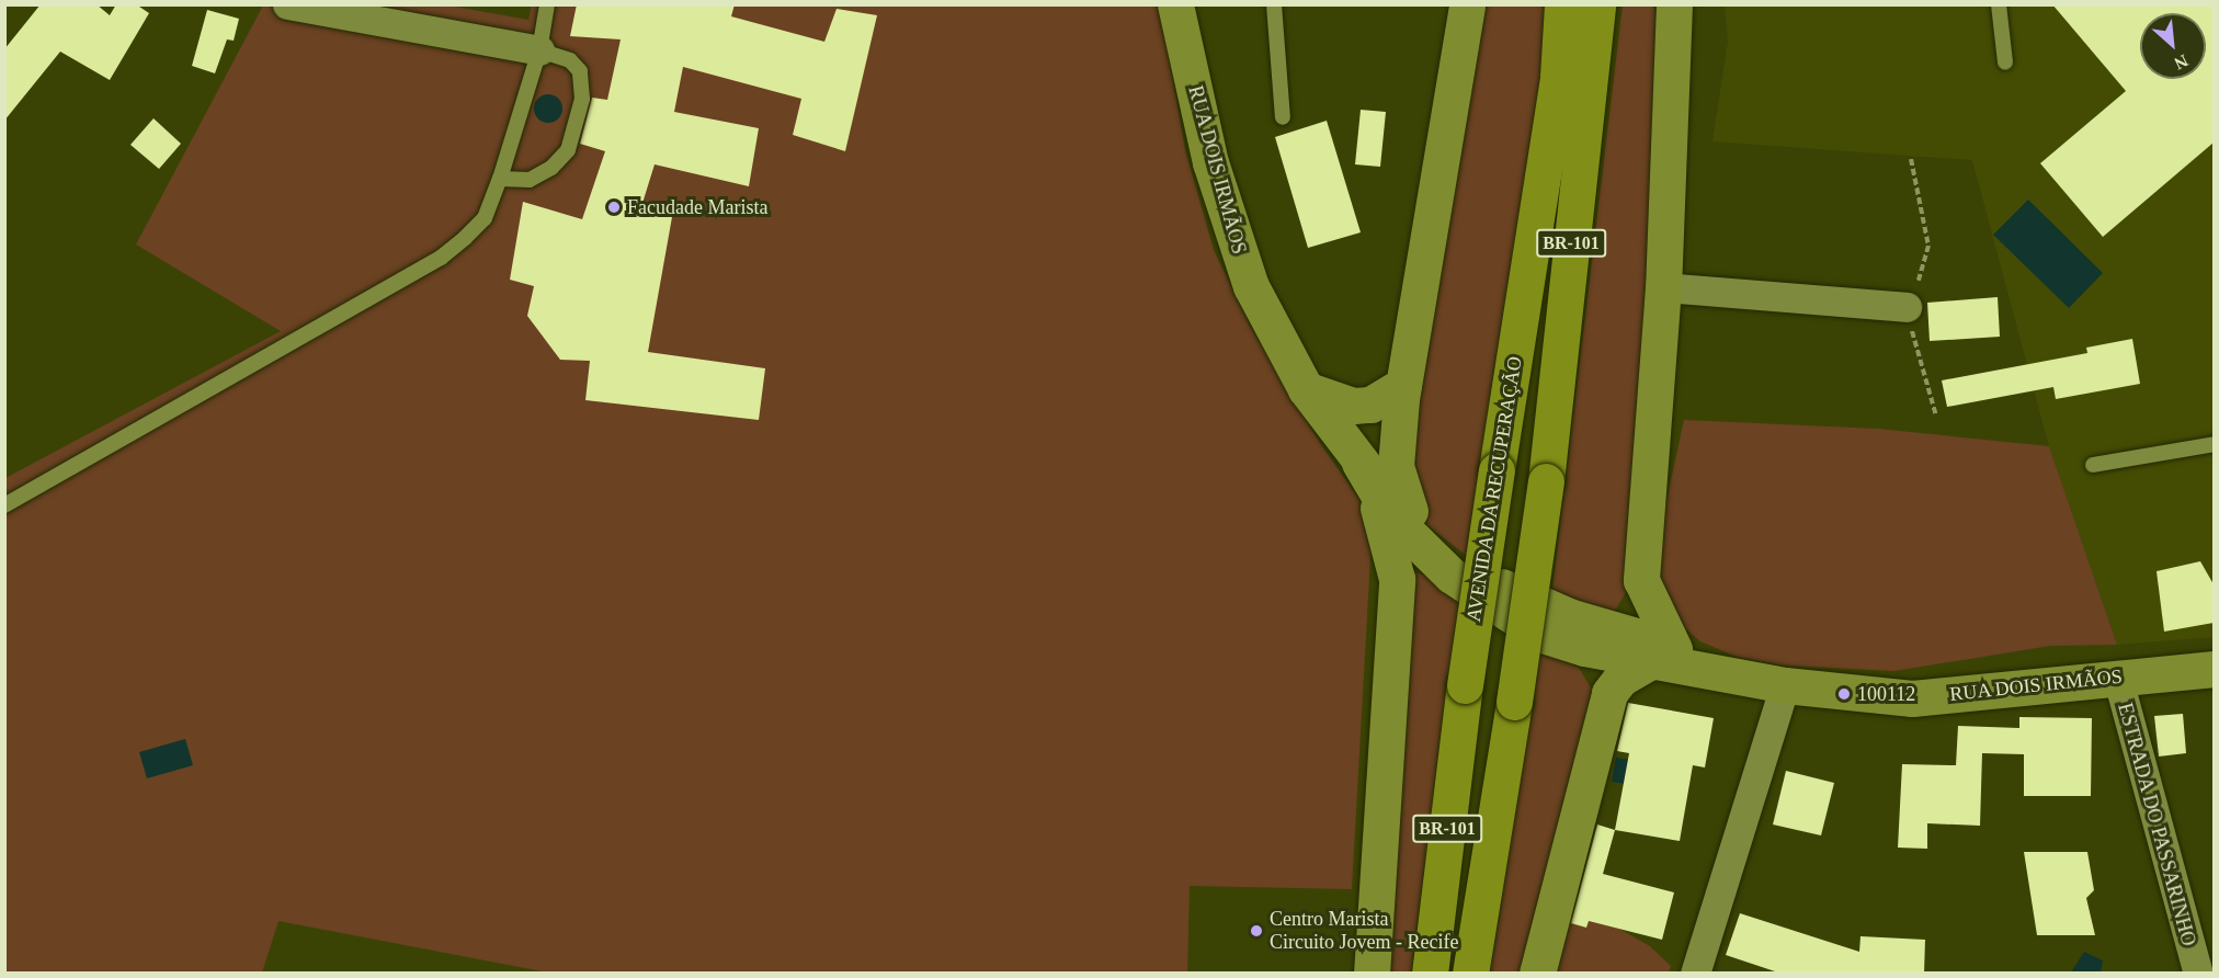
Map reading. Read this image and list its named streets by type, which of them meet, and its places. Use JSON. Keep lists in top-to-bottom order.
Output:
{
  "streets": {
    "highway": ["BR-101", "AVENIDA DA RECUPERAÇÃO"],
    "main road": ["RUA DOIS IRMÃOS"],
    "street": ["ESTRADA DO PASSARINHO"]
  },
  "crossings": [
    ["RUA DOIS IRMÃOS", "ESTRADA DO PASSARINHO"]
  ],
  "places": ["Facudade Marista", "100112", "Centro Marista Circuito Jovem - Recife"],
  "north": "bottom right"
}
